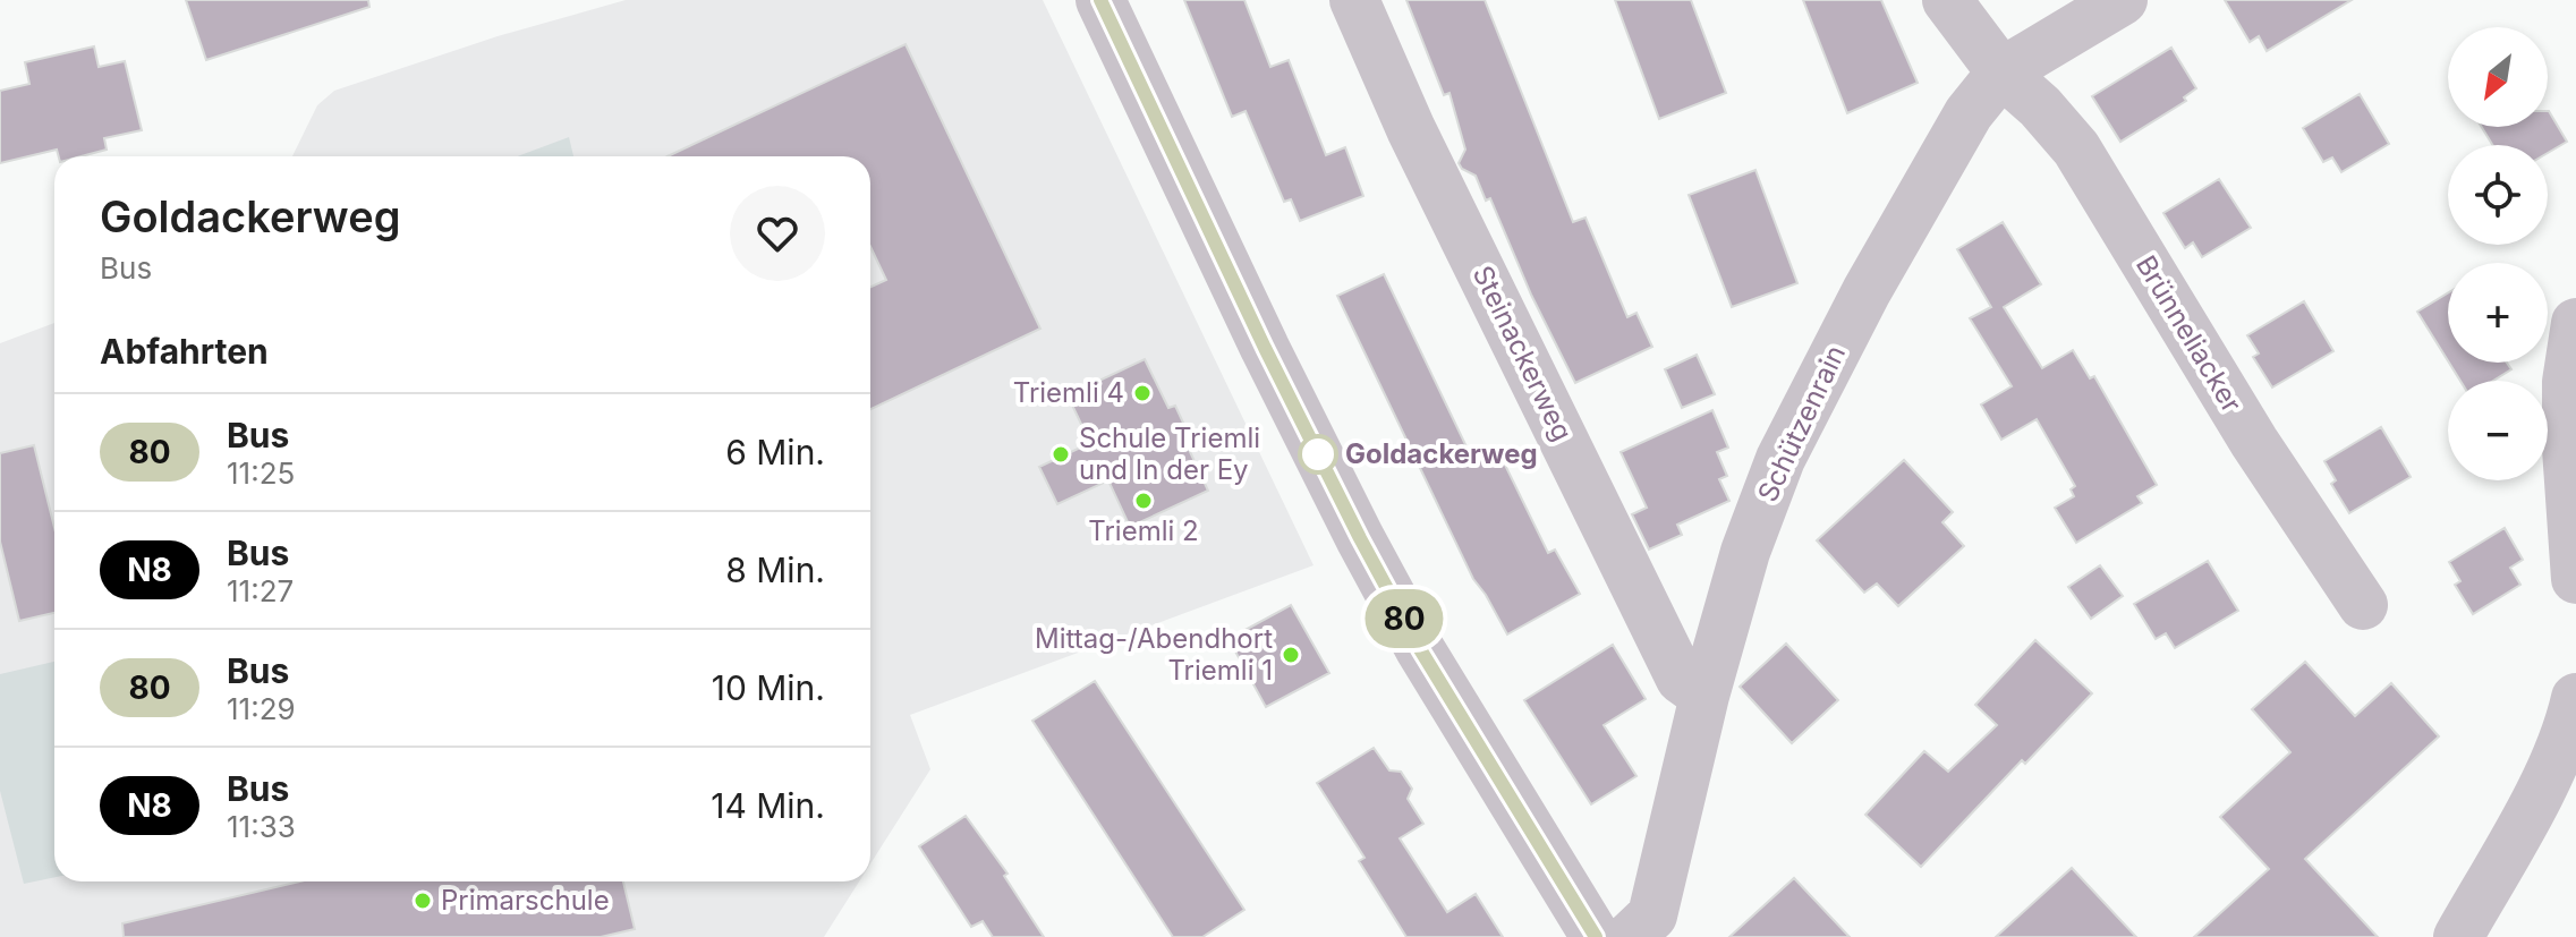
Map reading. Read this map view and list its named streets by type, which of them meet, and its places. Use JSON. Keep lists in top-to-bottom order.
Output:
{
  "streets": {
    "street": ["Brünneliacker", "Steinackerweg", "Schützenrain"]
  },
  "crossings": [
    ["Brünneliacker", "Schützenrain"],
    ["Steinackerweg", "Schützenrain"]
  ],
  "places": [
    "Triemli 4",
    "Schule Triemli und In der Ey",
    "Goldackerweg",
    "Triemli 2",
    "Mittag-/Abendhort Triemli 1",
    "Primarschule"
  ],
  "lines": ["bus line 80"],
  "north": "bottom left",
  "page": {
    "on_map": "80",
    "map_buttons": ["+", "−"],
    "heading": [
      ["Goldackerweg", "Bus"],
      "Abfahrten"
    ],
    "list": [
      {
        "mark": "80",
        "name": "Bus",
        "note": "11:25",
        "value": "6 Min."
      },
      {
        "mark": "N8",
        "name": "Bus",
        "note": "11:27",
        "value": "8 Min."
      },
      {
        "mark": "80",
        "name": "Bus",
        "note": "11:29",
        "value": "10 Min."
      },
      {
        "mark": "N8",
        "name": "Bus",
        "note": "11:33",
        "value": "14 Min."
      }
    ]
  }
}
